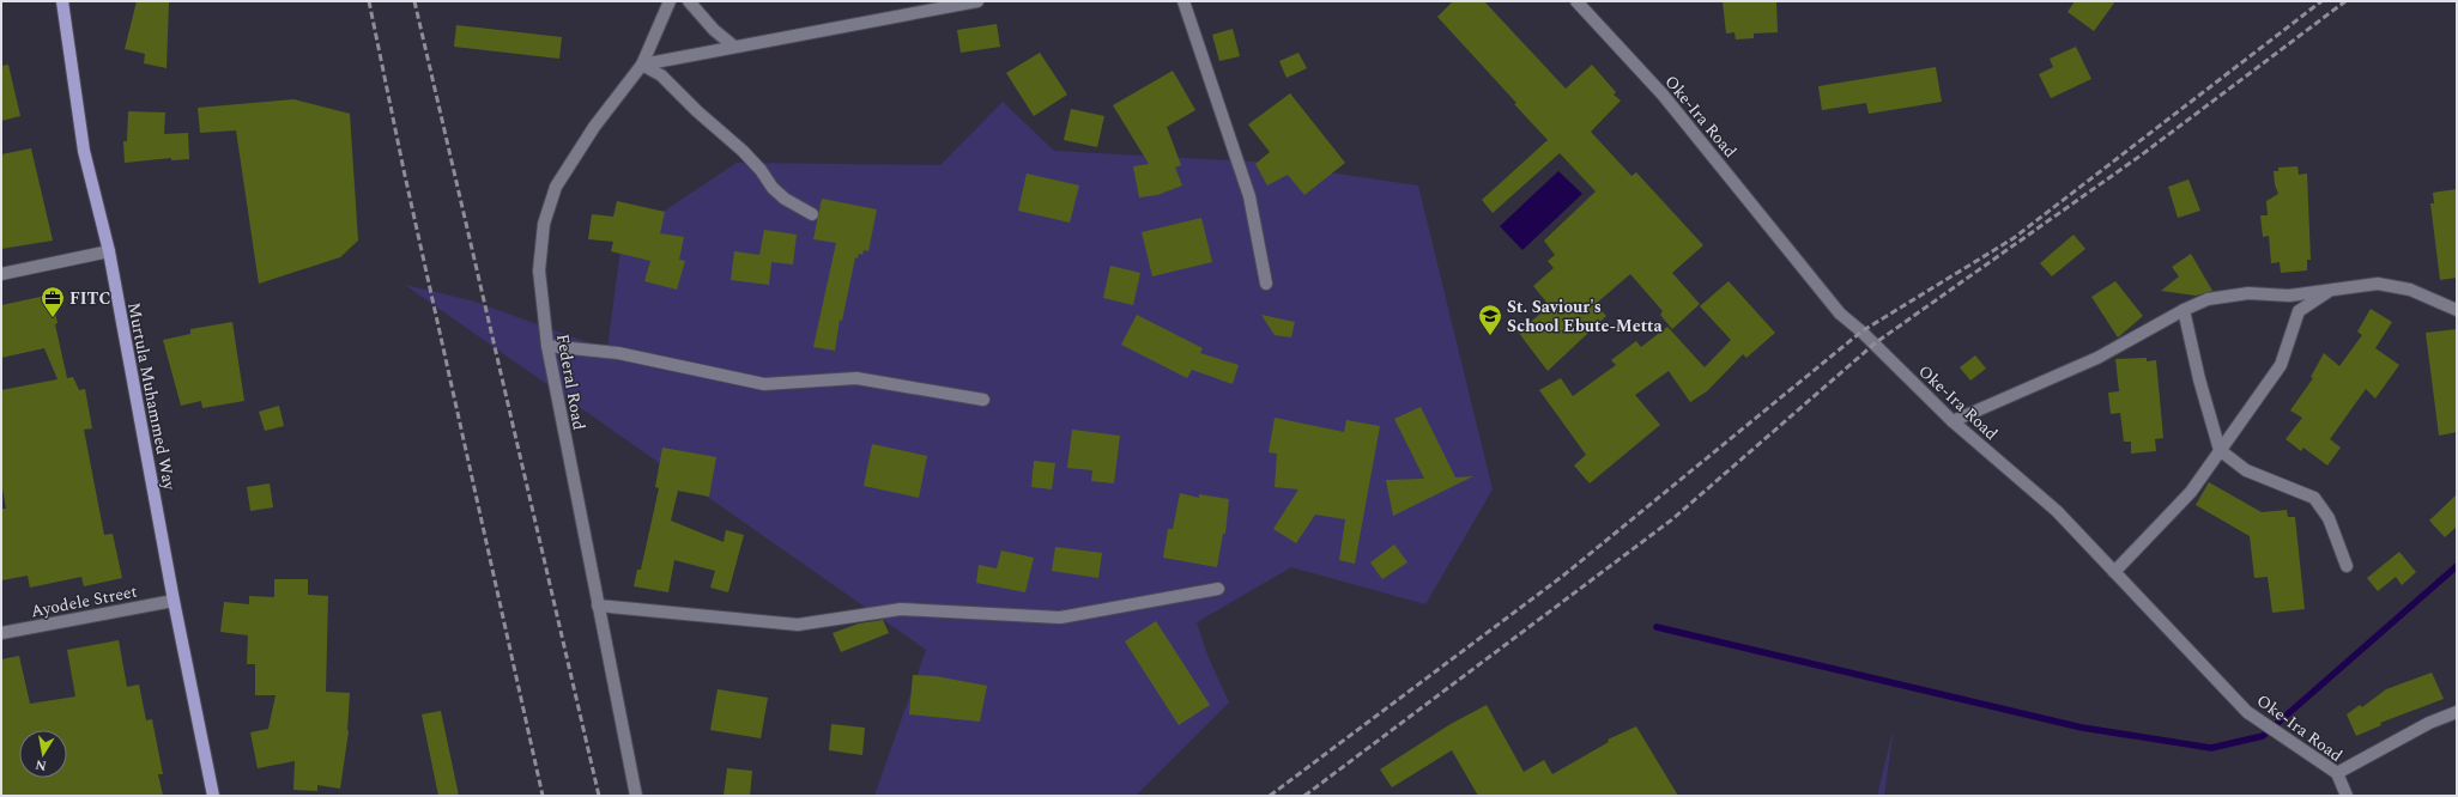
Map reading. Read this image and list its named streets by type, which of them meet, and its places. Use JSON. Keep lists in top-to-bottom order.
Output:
{
  "streets": {
    "main road": ["Murtula Muhammed Way"],
    "street": ["Oke-Ira Road", "Federal Road", "Ayodele Street"]
  },
  "crossings": [
    ["Murtula Muhammed Way", "Ayodele Street"]
  ],
  "places": {
    "office": ["FITC"],
    "school or university": ["St. Saviour's School Ebute-Metta"]
  },
  "north": "bottom"
}
